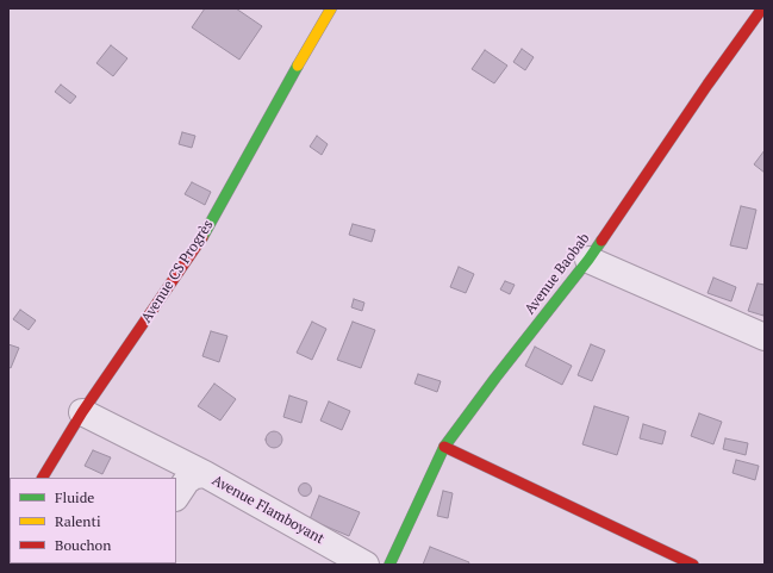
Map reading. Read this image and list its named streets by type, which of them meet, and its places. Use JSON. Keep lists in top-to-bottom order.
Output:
{
  "streets": {
    "street": ["Avenue CS Progrès", "Avenue Baobab", "Avenue Flamboyant"]
  },
  "legend": ["Fluide", "Ralenti", "Bouchon"]
}
